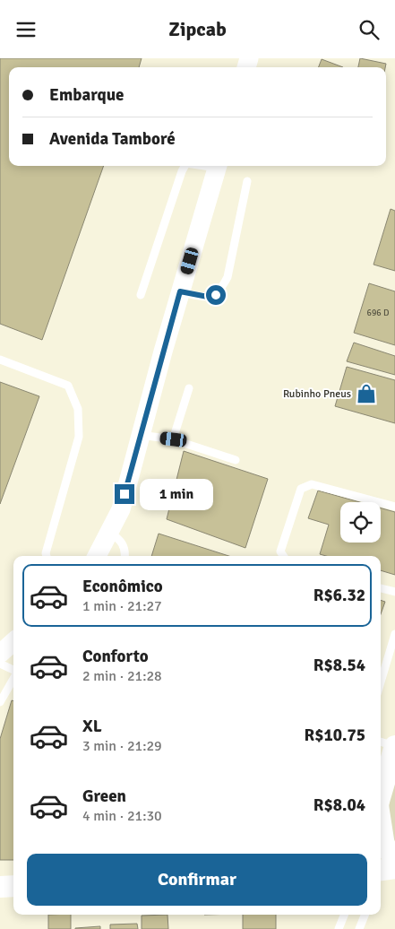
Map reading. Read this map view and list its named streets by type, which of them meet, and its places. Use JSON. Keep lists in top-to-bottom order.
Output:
{
  "places": {
    "shop": ["Rubinho Pneus"]
  },
  "house_numbers": ["696 D"],
  "page": {
    "header": "Zipcab",
    "banner": ["Embarque", "Avenida Tamboré"],
    "bubble": "1 min",
    "list": [
      {
        "name": "Econômico",
        "note": "1 min · 21:27",
        "value": "R$6.32"
      },
      {
        "name": "Conforto",
        "note": "2 min · 21:28",
        "value": "R$8.54"
      },
      {
        "name": "XL",
        "note": "3 min · 21:29",
        "value": "R$10.75"
      },
      {
        "name": "Green",
        "note": "4 min · 21:30",
        "value": "R$8.04"
      }
    ],
    "buttons": "Confirmar"
  }
}
